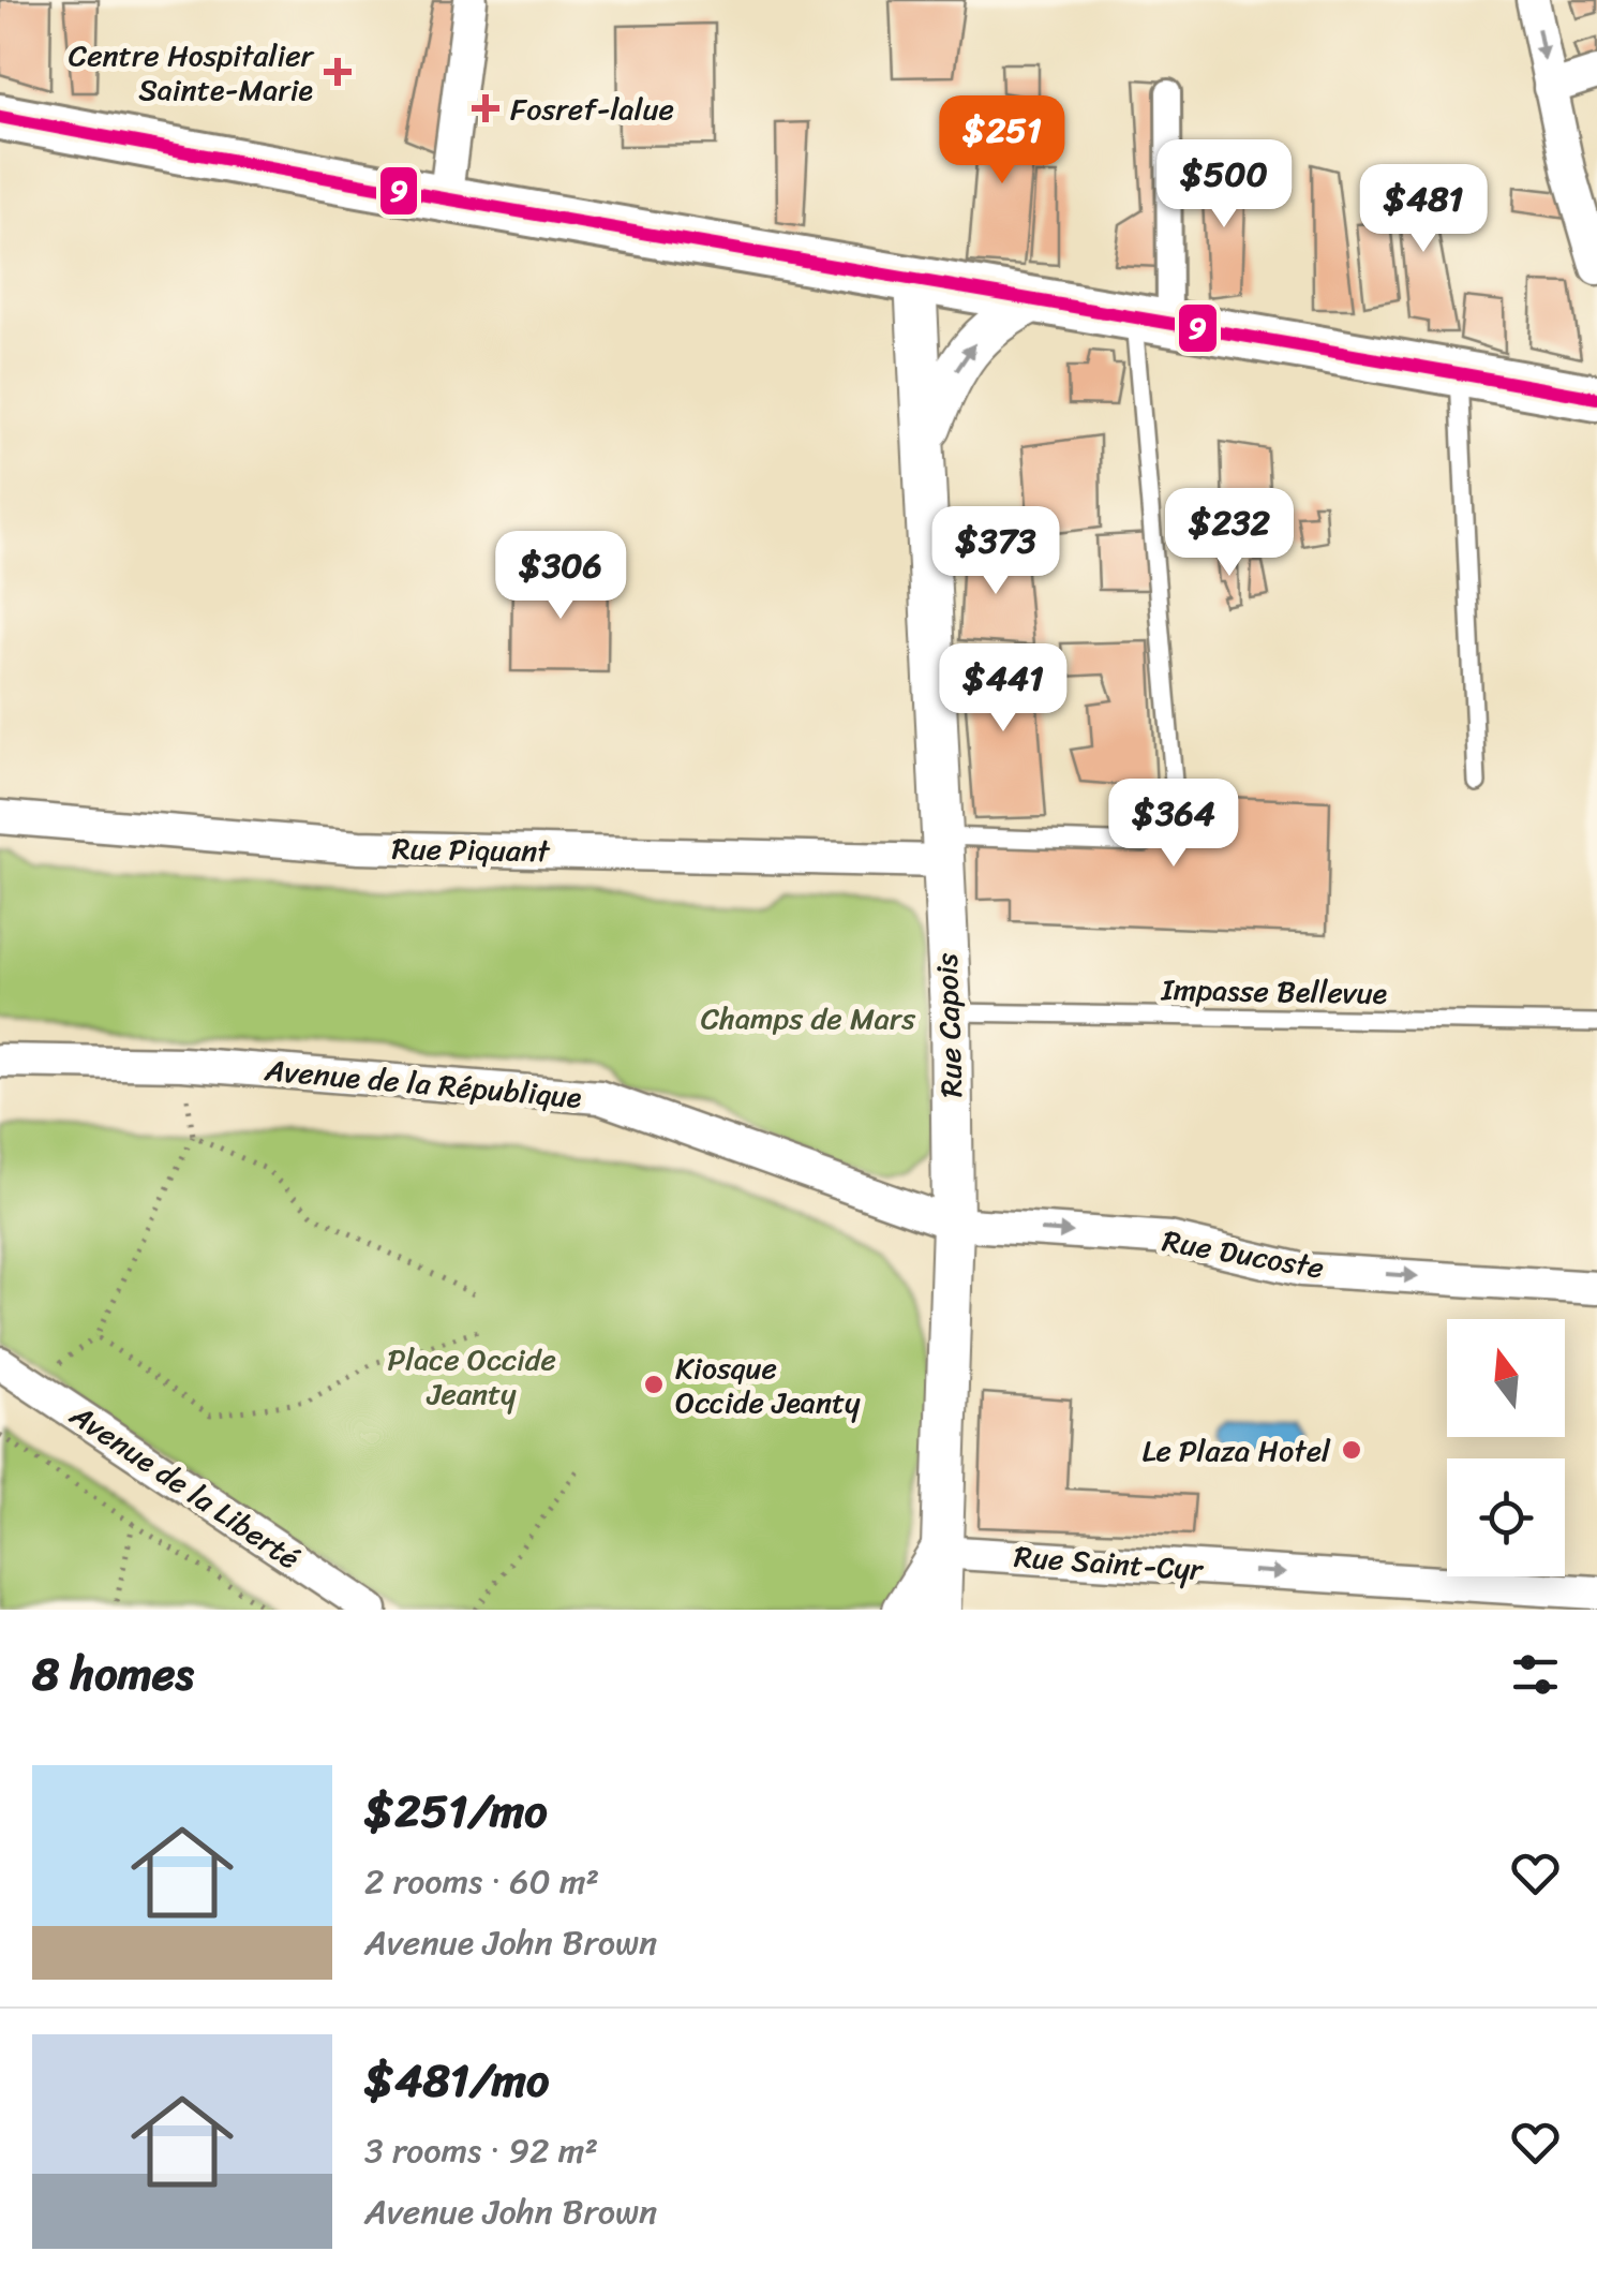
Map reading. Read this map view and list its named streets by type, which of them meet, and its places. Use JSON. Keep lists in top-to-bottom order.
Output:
{
  "streets": {
    "street": [
      "Rue Piquant",
      "Rue Capois",
      "Avenue de la République",
      "Rue Ducoste",
      "Avenue de la Liberté",
      "Rue Saint-Cyr"
    ],
    "lane": ["Impasse Bellevue"]
  },
  "crossings": [
    ["Rue Piquant", "Rue Capois"],
    ["Impasse Bellevue", "Rue Capois"],
    ["Rue Capois", "Avenue de la République"],
    ["Rue Capois", "Rue Ducoste"],
    ["Rue Capois", "Rue Saint-Cyr"],
    ["Avenue de la République", "Rue Ducoste"]
  ],
  "one_way": ["Rue Ducoste", "Rue Saint-Cyr"],
  "parks": ["Champs de Mars", "Place Occide Jeanty"],
  "places": {
    "health": ["Centre Hospitalier Sainte-Marie", "Fosref-lalue"],
    "other": ["Kiosque Occide Jeanty", "Le Plaza Hotel"]
  },
  "lines": ["transit line 9"],
  "north": "top",
  "page": {
    "price": [
      "$251",
      "$500",
      "$481",
      "$232",
      "$373",
      "$306",
      "$441",
      "$364"
    ],
    "heading": "8 homes",
    "list": [
      {
        "name": "$251/mo",
        "note": "2 rooms · 60 m² · Avenue John Brown"
      },
      {
        "name": "$481/mo",
        "note": "3 rooms · 92 m² · Avenue John Brown"
      }
    ]
  }
}
